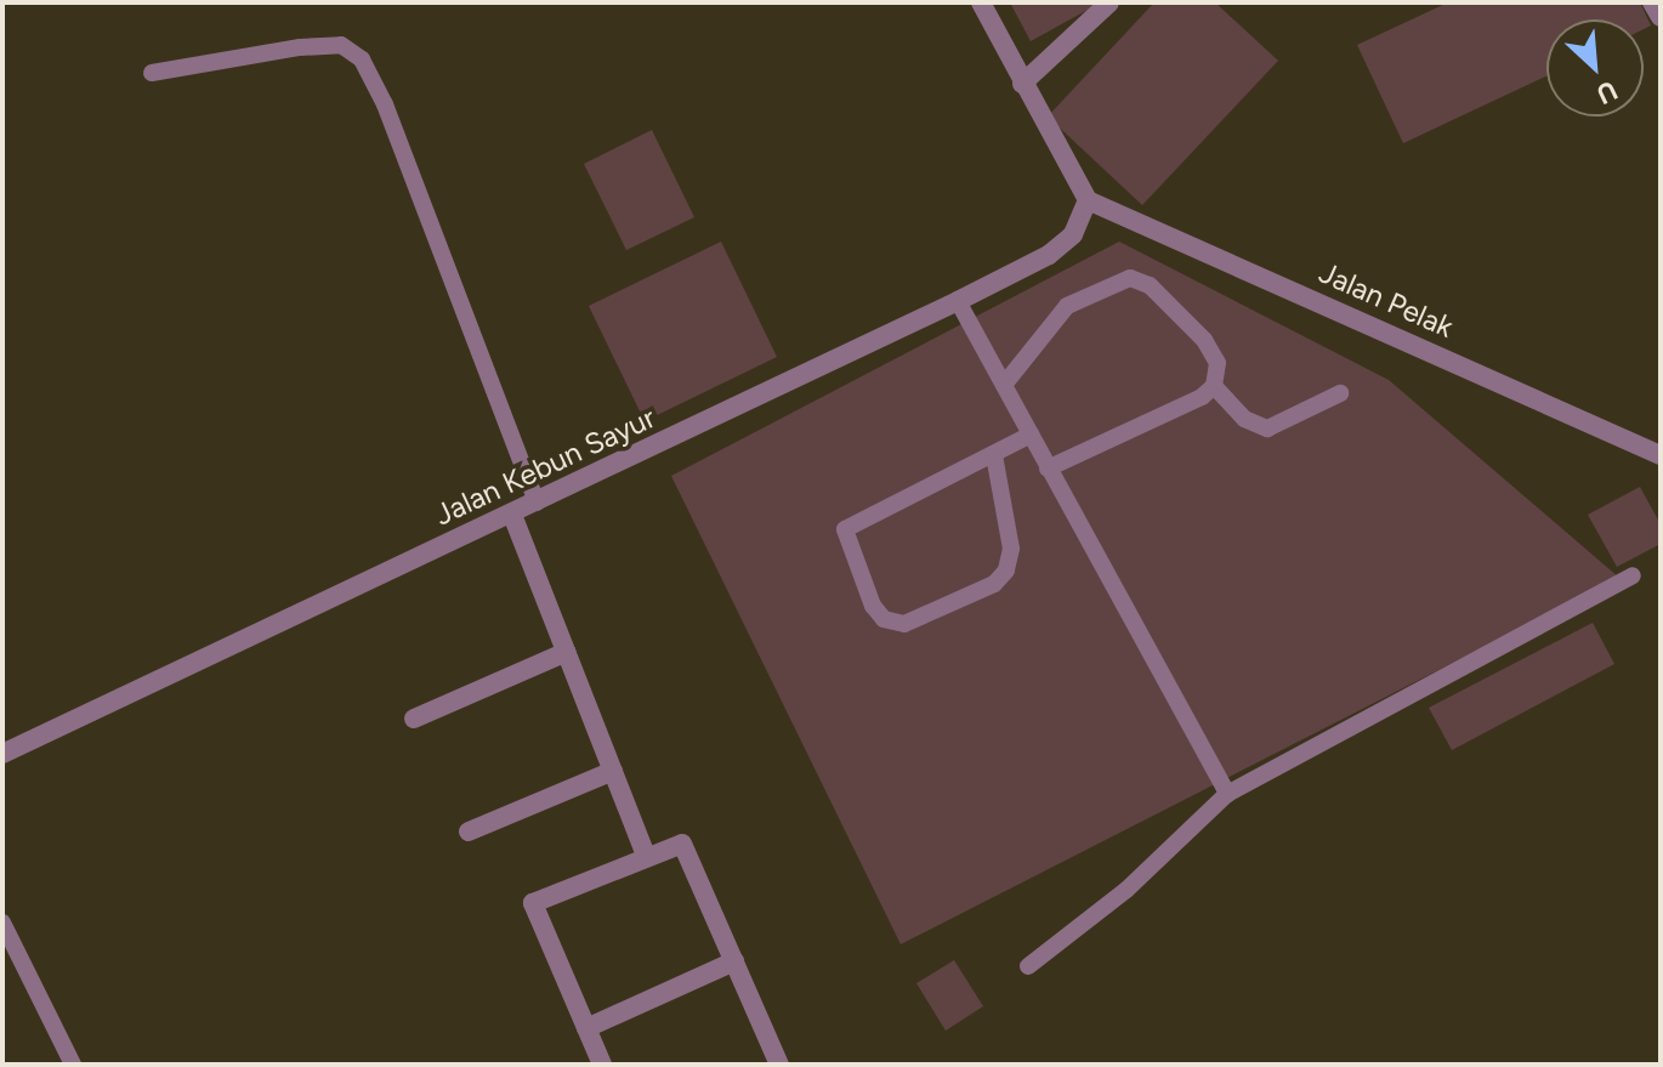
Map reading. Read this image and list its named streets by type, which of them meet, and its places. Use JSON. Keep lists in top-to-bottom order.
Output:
{
  "streets": {
    "street": ["Jalan Pelak", "Jalan Kebun Sayur"]
  },
  "crossings": [
    ["Jalan Pelak", "Jalan Kebun Sayur"]
  ],
  "north": "bottom right"
}
